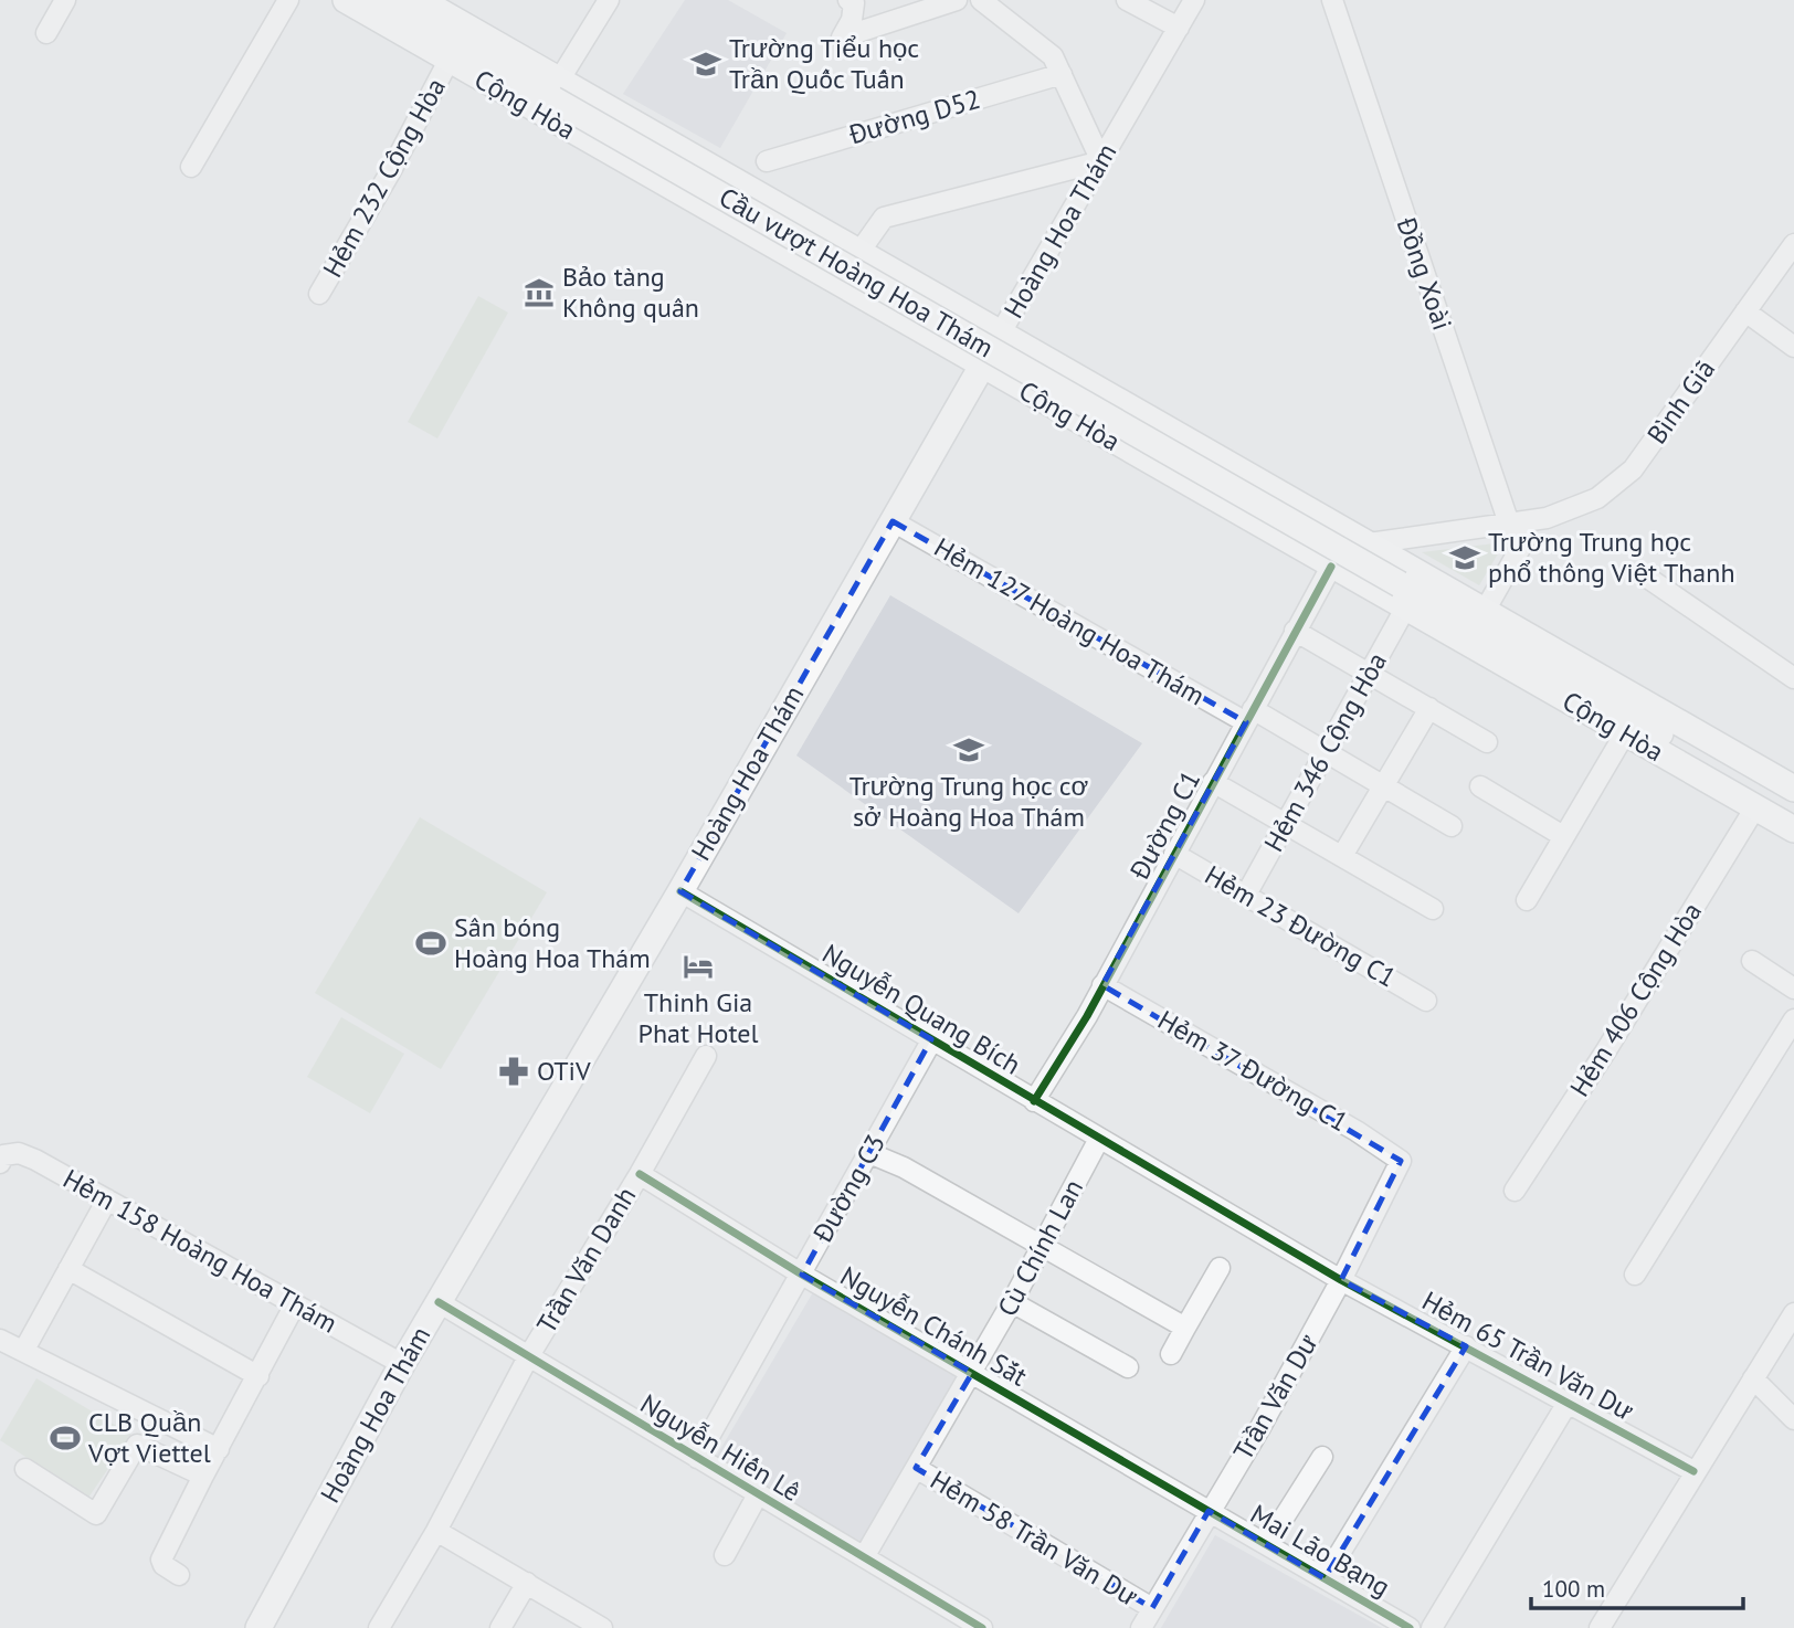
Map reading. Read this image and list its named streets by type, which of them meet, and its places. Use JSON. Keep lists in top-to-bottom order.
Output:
{
  "streets": {
    "main road": ["Cộng Hòa", "Hoàng Hoa Thám", "Cầu vượt Hoàng Hoa Thám"],
    "street": [
      "Đường D52",
      "Hẻm 232 Cộng Hòa",
      "Đồng Xoài",
      "Bình Giã",
      "Hẻm 127 Hoàng Hoa Thám",
      "Hẻm 346 Cộng Hòa",
      "Đường C1",
      "Hẻm 23 Đường C1",
      "Hẻm 406 Cộng Hòa",
      "Nguyễn Quang Bích",
      "Hẻm 37 Đường C1",
      "Đường C3",
      "Cù Chính Lan",
      "Hẻm 158 Hoàng Hoa Thám",
      "Trần Văn Danh",
      "Nguyễn Chánh Sắt",
      "Hẻm 65 Trần Văn Dư",
      "Trần Văn Dư",
      "Nguyễn Hiến Lê",
      "Hẻm 58 Trần Văn Dư",
      "Mai Lão Bạng"
    ]
  },
  "crossings": [
    ["Cộng Hòa", "Hẻm 232 Cộng Hòa"],
    ["Cộng Hòa", "Hoàng Hoa Thám"],
    ["Cộng Hòa", "Cầu vượt Hoàng Hoa Thám"],
    ["Cộng Hòa", "Bình Giã"],
    ["Cộng Hòa", "Hẻm 346 Cộng Hòa"],
    ["Cộng Hòa", "Đường C1"],
    ["Cộng Hòa", "Hẻm 406 Cộng Hòa"],
    ["Hoàng Hoa Thám", "Hẻm 127 Hoàng Hoa Thám"],
    ["Hoàng Hoa Thám", "Nguyễn Quang Bích"],
    ["Hoàng Hoa Thám", "Hẻm 158 Hoàng Hoa Thám"],
    ["Hoàng Hoa Thám", "Nguyễn Hiến Lê"],
    ["Cầu vượt Hoàng Hoa Thám", "Hẻm 346 Cộng Hòa"],
    ["Đồng Xoài", "Bình Giã"],
    ["Hẻm 127 Hoàng Hoa Thám", "Hẻm 346 Cộng Hòa"],
    ["Hẻm 127 Hoàng Hoa Thám", "Đường C1"],
    ["Hẻm 346 Cộng Hòa", "Hẻm 23 Đường C1"],
    ["Đường C1", "Hẻm 23 Đường C1"],
    ["Đường C1", "Nguyễn Quang Bích"],
    ["Đường C1", "Hẻm 37 Đường C1"],
    ["Nguyễn Quang Bích", "Đường C3"],
    ["Nguyễn Quang Bích", "Cù Chính Lan"],
    ["Nguyễn Quang Bích", "Hẻm 65 Trần Văn Dư"],
    ["Nguyễn Quang Bích", "Trần Văn Dư"],
    ["Hẻm 37 Đường C1", "Trần Văn Dư"],
    ["Đường C3", "Nguyễn Chánh Sắt"],
    ["Đường C3", "Nguyễn Hiến Lê"],
    ["Cù Chính Lan", "Nguyễn Chánh Sắt"],
    ["Cù Chính Lan", "Nguyễn Hiến Lê"],
    ["Cù Chính Lan", "Hẻm 58 Trần Văn Dư"],
    ["Trần Văn Danh", "Nguyễn Chánh Sắt"],
    ["Trần Văn Danh", "Nguyễn Hiến Lê"],
    ["Nguyễn Chánh Sắt", "Trần Văn Dư"],
    ["Nguyễn Chánh Sắt", "Mai Lão Bạng"],
    ["Hẻm 65 Trần Văn Dư", "Trần Văn Dư"],
    ["Trần Văn Dư", "Hẻm 58 Trần Văn Dư"],
    ["Trần Văn Dư", "Mai Lão Bạng"]
  ],
  "places": {
    "school or university": ["Trường Tiểu học Trần Quốc Tuấn", "Trường Trung học phổ thông Việt Thanh", "Trường Trung học cơ sở Hoàng Hoa Thám"],
    "museum": ["Bảo tàng Không quân"],
    "sports": ["Sân bóng Hoàng Hoa Thám", "CLB Quần Vợt Viettel"],
    "hotel": ["Thinh Gia Phat Hotel"],
    "pharmacy": ["OTiV"]
  },
  "scale_bar": "100 m"
}
